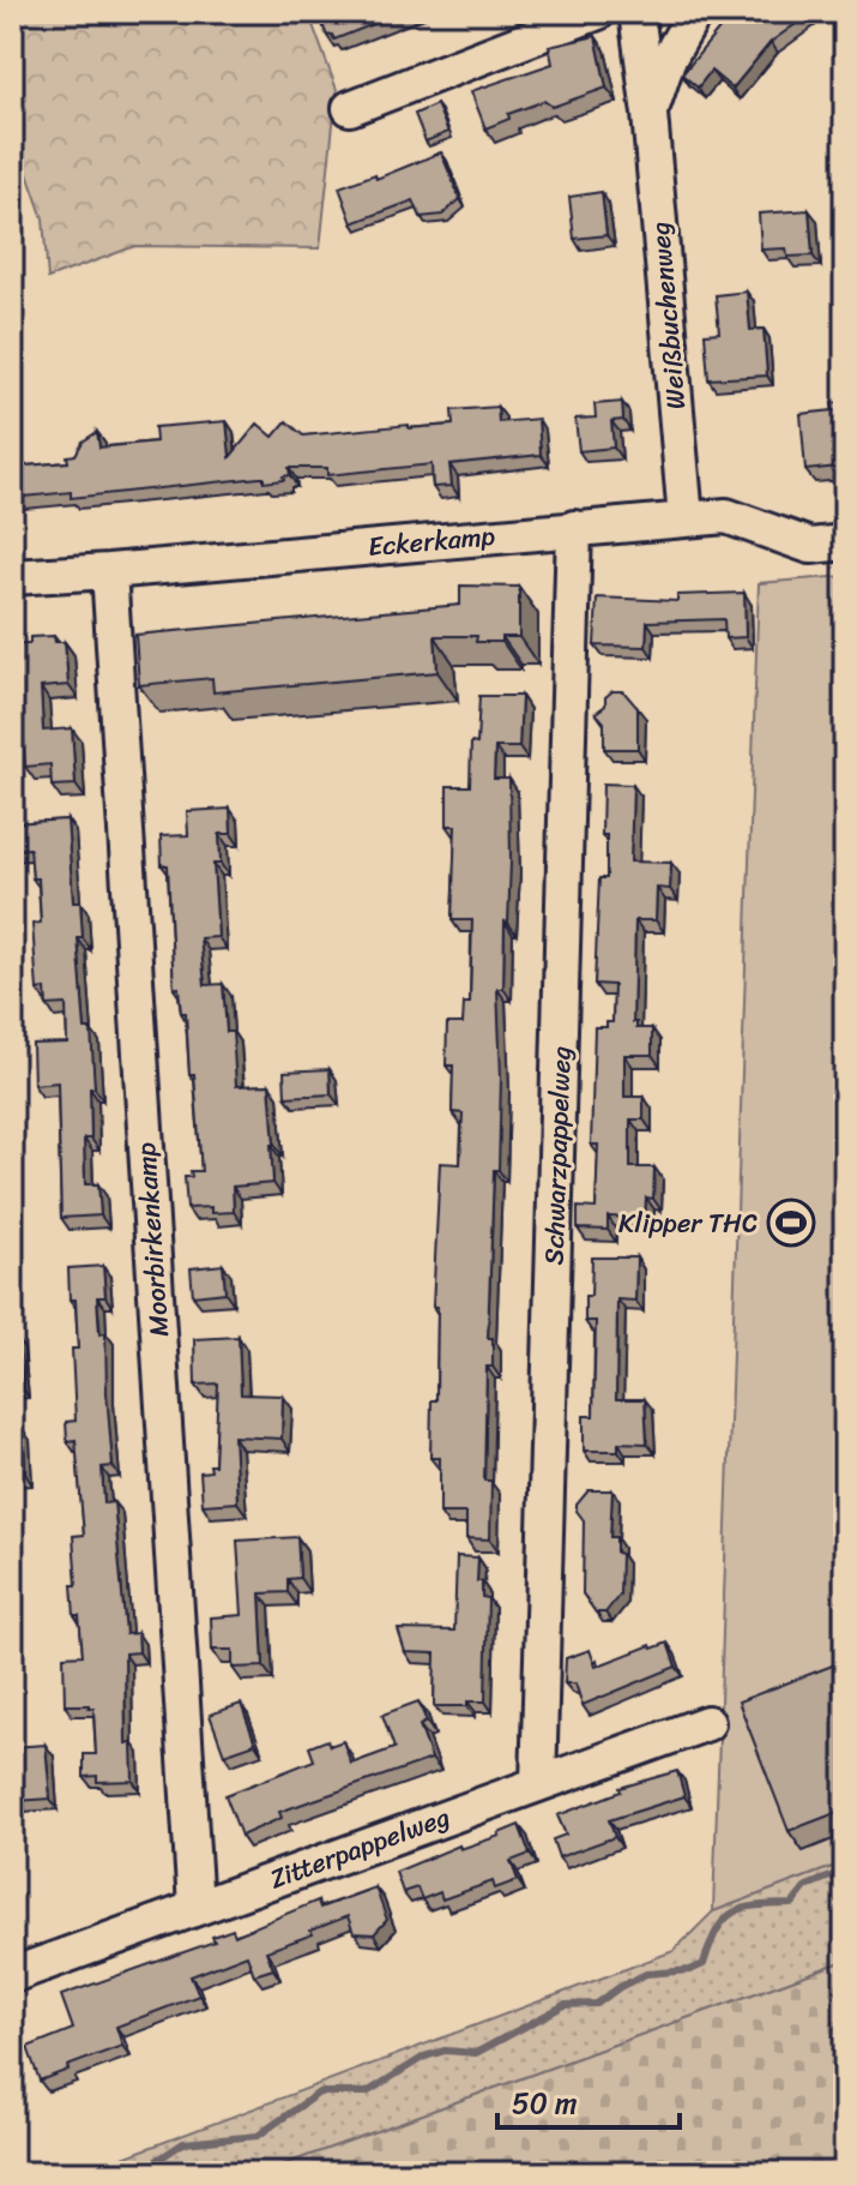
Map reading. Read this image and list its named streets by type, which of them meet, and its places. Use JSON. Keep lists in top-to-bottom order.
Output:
{
  "streets": {
    "street": [
      "Weißbuchenweg",
      "Eckerkamp",
      "Schwarzpappelweg",
      "Moorbirkenkamp",
      "Zitterpappelweg"
    ]
  },
  "crossings": [
    ["Weißbuchenweg", "Eckerkamp"],
    ["Eckerkamp", "Schwarzpappelweg"],
    ["Eckerkamp", "Moorbirkenkamp"],
    ["Schwarzpappelweg", "Zitterpappelweg"],
    ["Moorbirkenkamp", "Zitterpappelweg"]
  ],
  "places": {
    "sports": ["Klipper THC"]
  },
  "scale_bar": "50 m"
}
